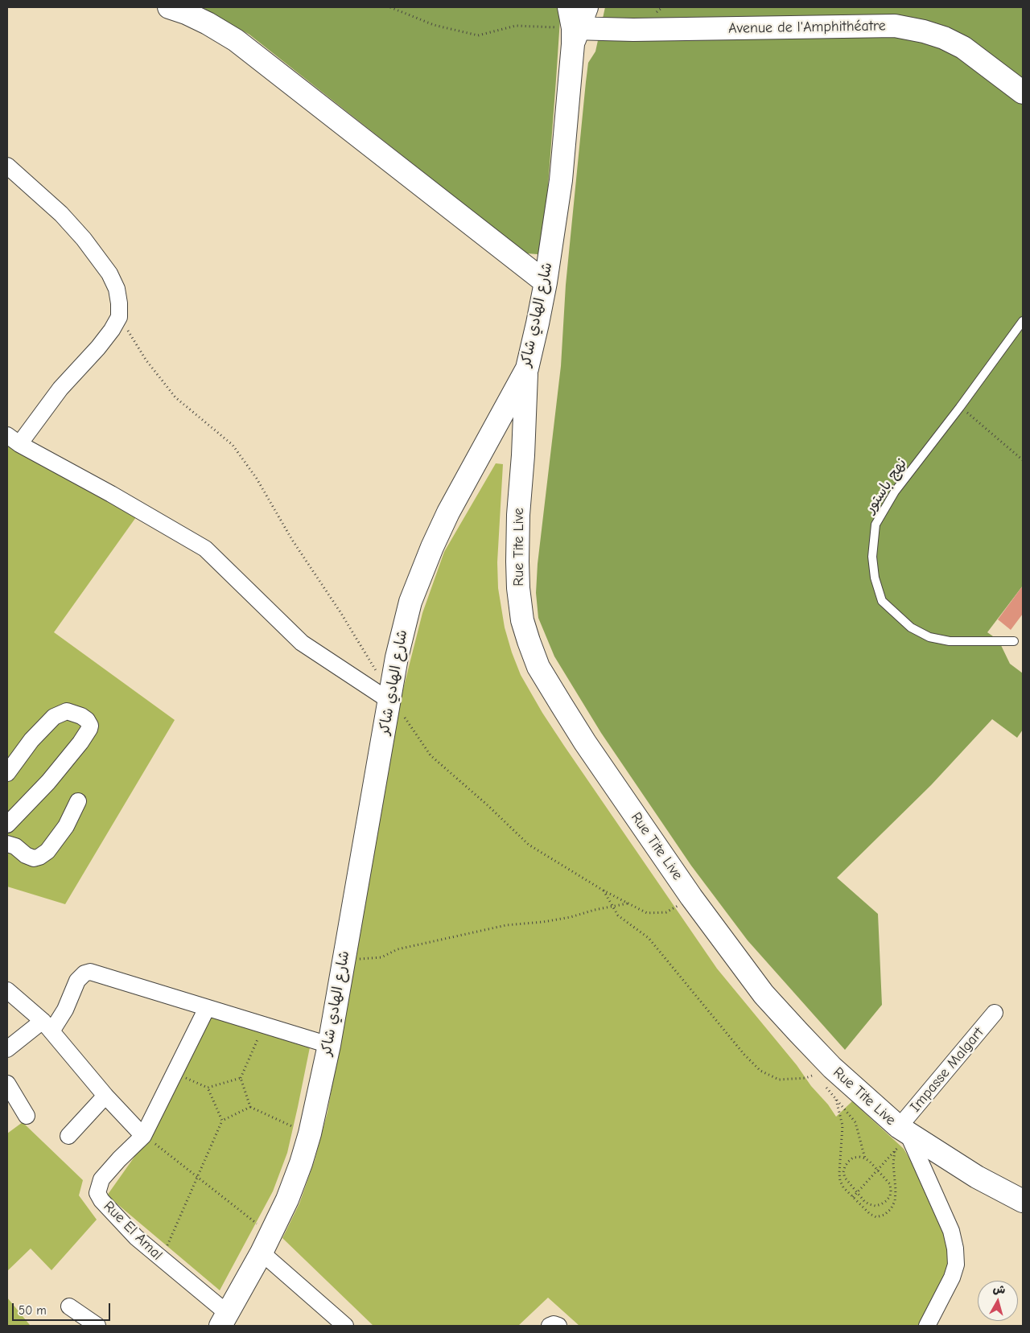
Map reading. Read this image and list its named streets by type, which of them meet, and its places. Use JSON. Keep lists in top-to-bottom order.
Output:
{
  "streets": {
    "street": [
      "Avenue de l'Amphithéatre",
      "شارع الهادي شاكر",
      "Rue Tite Live",
      "Impasse Malgart",
      "Rue El Amal"
    ],
    "lane": ["نهج باستور"]
  },
  "crossings": [
    ["Avenue de l'Amphithéatre", "شارع الهادي شاكر"],
    ["شارع الهادي شاكر", "Rue Tite Live"],
    ["شارع الهادي شاكر", "Rue El Amal"],
    ["Rue Tite Live", "Impasse Malgart"]
  ],
  "scale_bar": "50 m",
  "north": "top"
}
